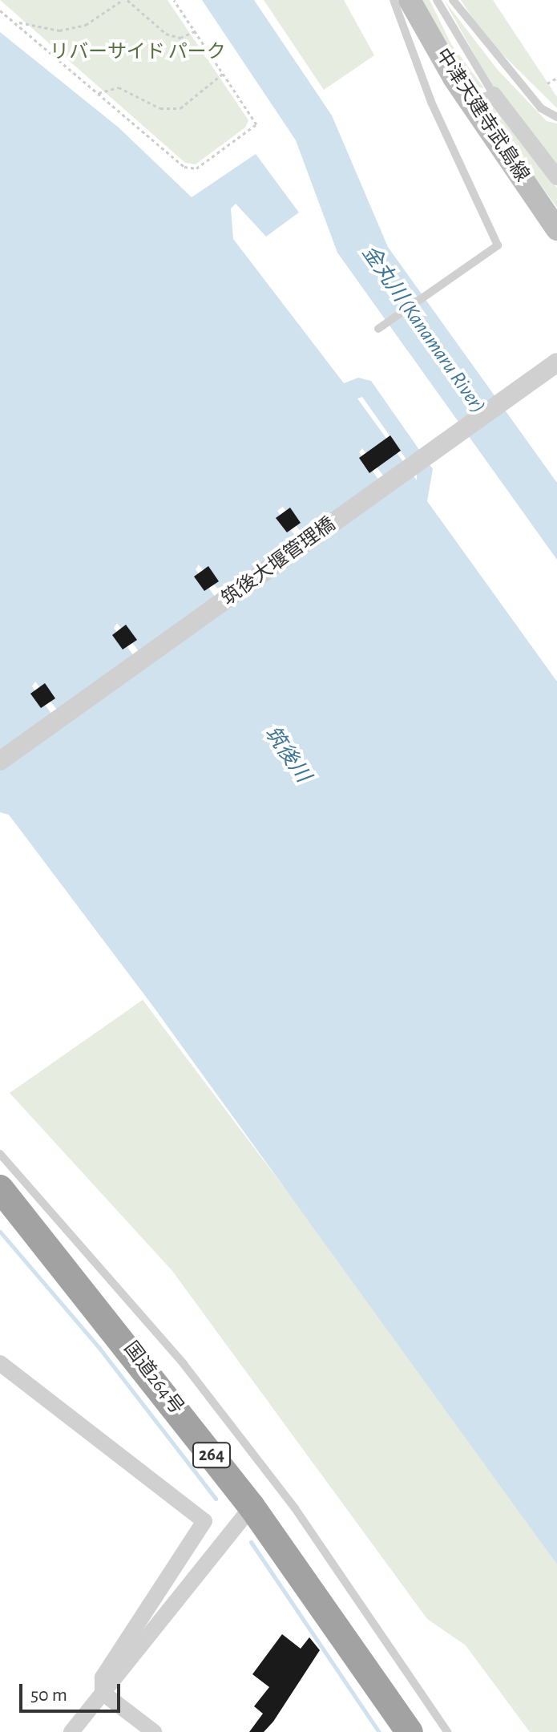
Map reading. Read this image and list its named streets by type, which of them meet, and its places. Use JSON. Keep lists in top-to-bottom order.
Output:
{
  "streets": {
    "highway": ["国道264号", "264"],
    "main road": ["中津天建寺武島線"],
    "street": ["筑後大堰管理橋"]
  },
  "water": ["金丸川 (Kanamaru River)", "筑後川"],
  "parks": ["リバーサイド パーク"],
  "scale_bar": "50 m"
}
